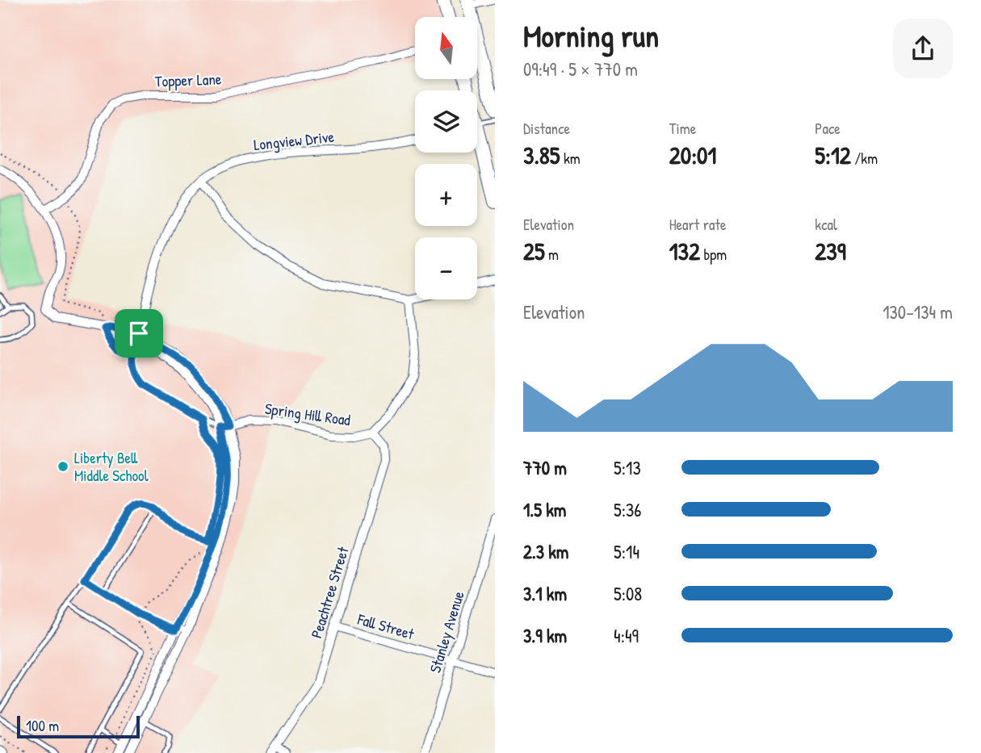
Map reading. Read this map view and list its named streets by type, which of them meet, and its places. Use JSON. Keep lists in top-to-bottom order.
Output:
{
  "streets": {
    "street": [
      "Topper Lane",
      "Longview Drive",
      "Spring Hill Road",
      "Peachtree Street",
      "Fall Street",
      "Stanley Avenue"
    ]
  },
  "crossings": [
    ["Spring Hill Road", "Peachtree Street"],
    ["Peachtree Street", "Fall Street"],
    ["Fall Street", "Stanley Avenue"]
  ],
  "places": ["Liberty Bell Middle School"],
  "scale_bar": "100 m",
  "north": "top",
  "page": {
    "heading": ["Morning run", "09:49 · 5 × 770 m"],
    "map_buttons": ["+", "−"],
    "stats": [
      ["Distance", "3.85 km"],
      ["Time", "20:01"],
      ["Pace", "5:12 /km"],
      ["Elevation", "25 m"],
      ["Heart rate", "132 bpm"],
      ["kcal", "239"]
    ],
    "chart": ["Elevation", "130–134 m"],
    "list": [
      {
        "name": "770 m",
        "note": "5:13"
      },
      {
        "name": "1.5 km",
        "note": "5:36"
      },
      {
        "name": "2.3 km",
        "note": "5:14"
      },
      {
        "name": "3.1 km",
        "note": "5:08"
      },
      {
        "name": "3.9 km",
        "note": "4:49"
      }
    ],
    "scale": "100 m"
  }
}
